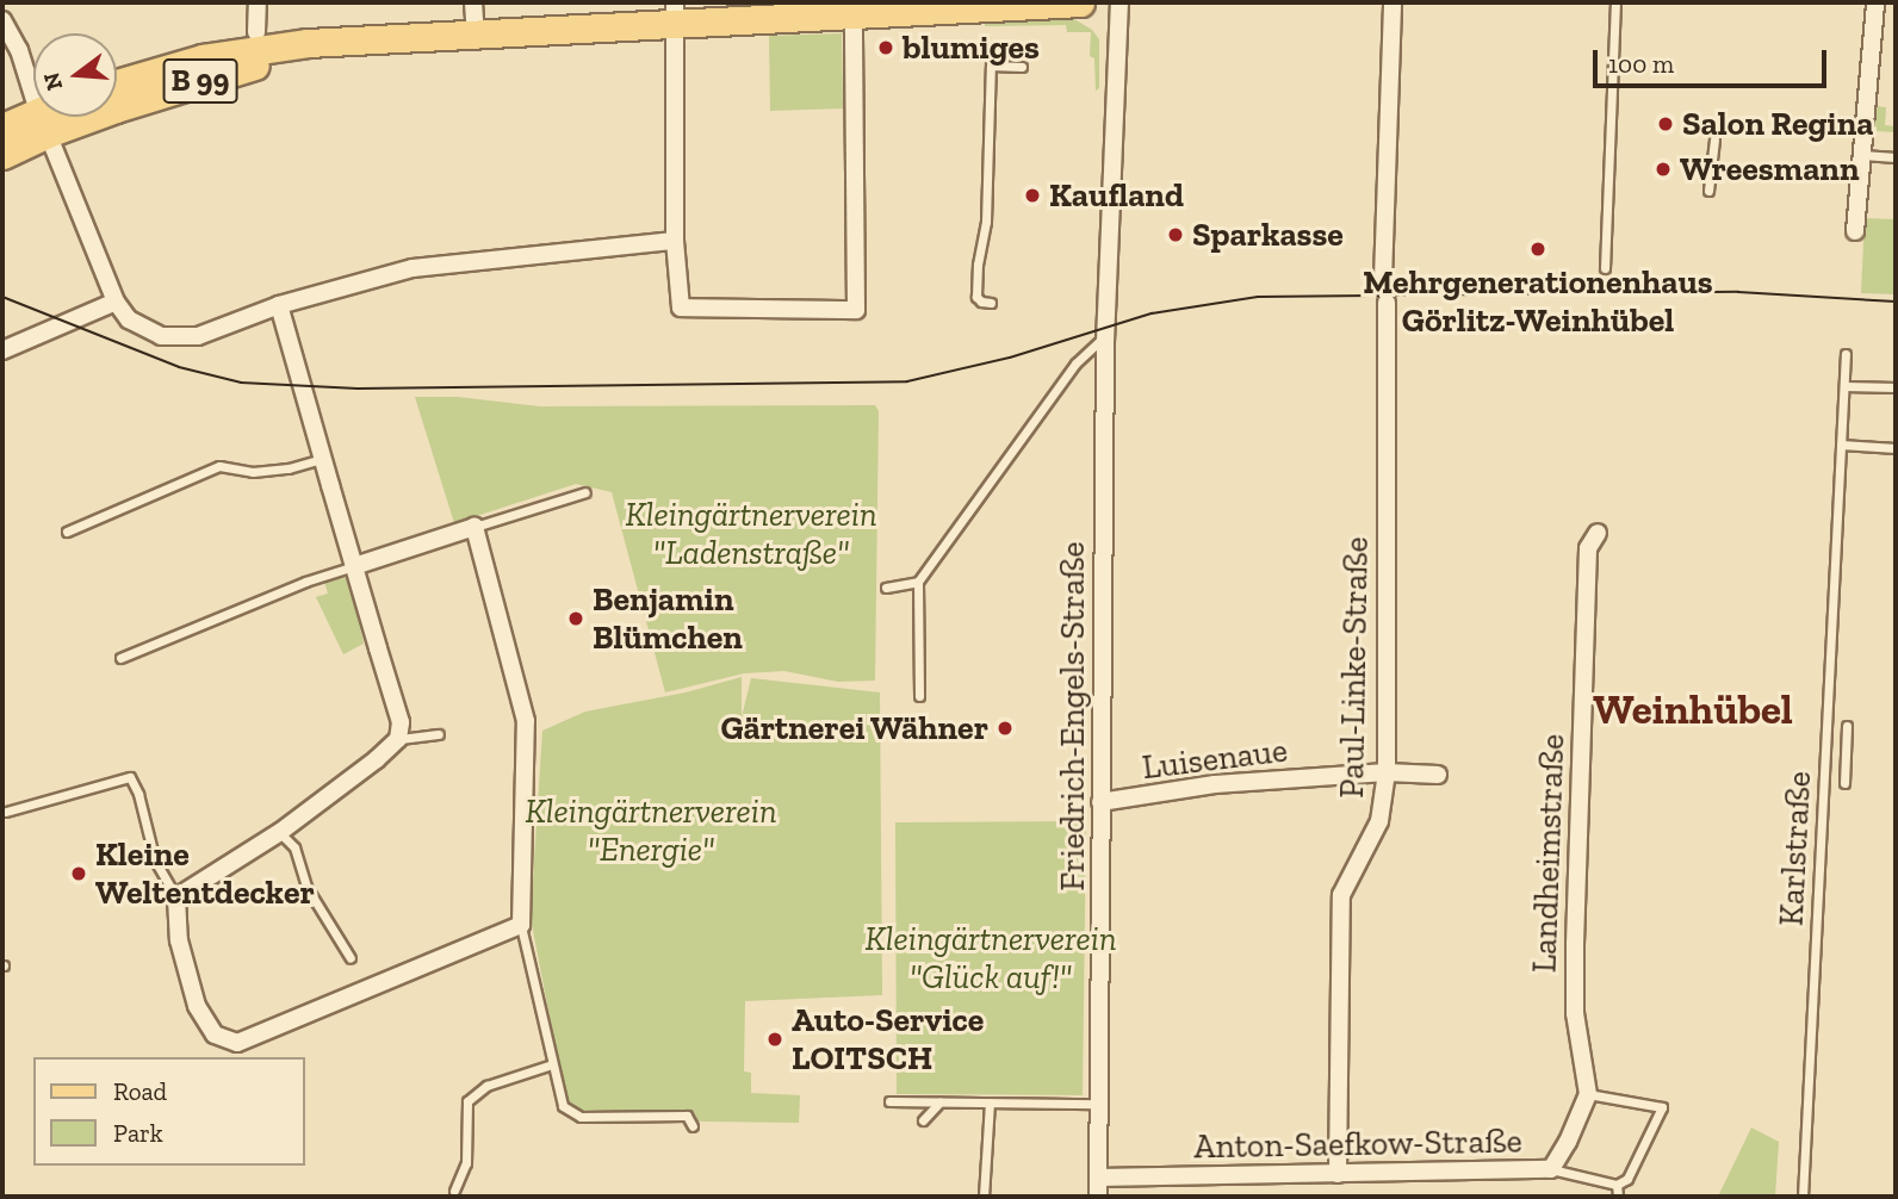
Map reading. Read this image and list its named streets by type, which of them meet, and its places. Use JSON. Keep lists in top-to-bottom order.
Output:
{
  "streets": {
    "main road": ["B 99"],
    "street": [
      "Paul-Linke-Straße",
      "Friedrich-Engels-Straße",
      "Luisenaue",
      "Landheimstraße",
      "Anton-Saefkow-Straße"
    ],
    "lane": ["Karlstraße"]
  },
  "crossings": [
    ["Paul-Linke-Straße", "Luisenaue"],
    ["Paul-Linke-Straße", "Anton-Saefkow-Straße"],
    ["Friedrich-Engels-Straße", "Luisenaue"],
    ["Friedrich-Engels-Straße", "Anton-Saefkow-Straße"]
  ],
  "districts": ["Weinhübel"],
  "parks": ["Kleingärtnerverein \"Ladenstraße\"", "Kleingärtnerverein \"Energie\"", "Kleingärtnerverein \"Glück auf!\""],
  "places": [
    "blumiges",
    "Salon Regina",
    "Wreesmann",
    "Kaufland",
    "Sparkasse",
    "Mehrgenerationenhaus Görlitz-Weinhübel",
    "Benjamin Blümchen",
    "Gärtnerei Wähner",
    "Kleine Weltentdecker",
    "Auto-Service LOITSCH"
  ],
  "legend": ["Road", "Park"],
  "scale_bar": "100 m",
  "north": "left"
}
